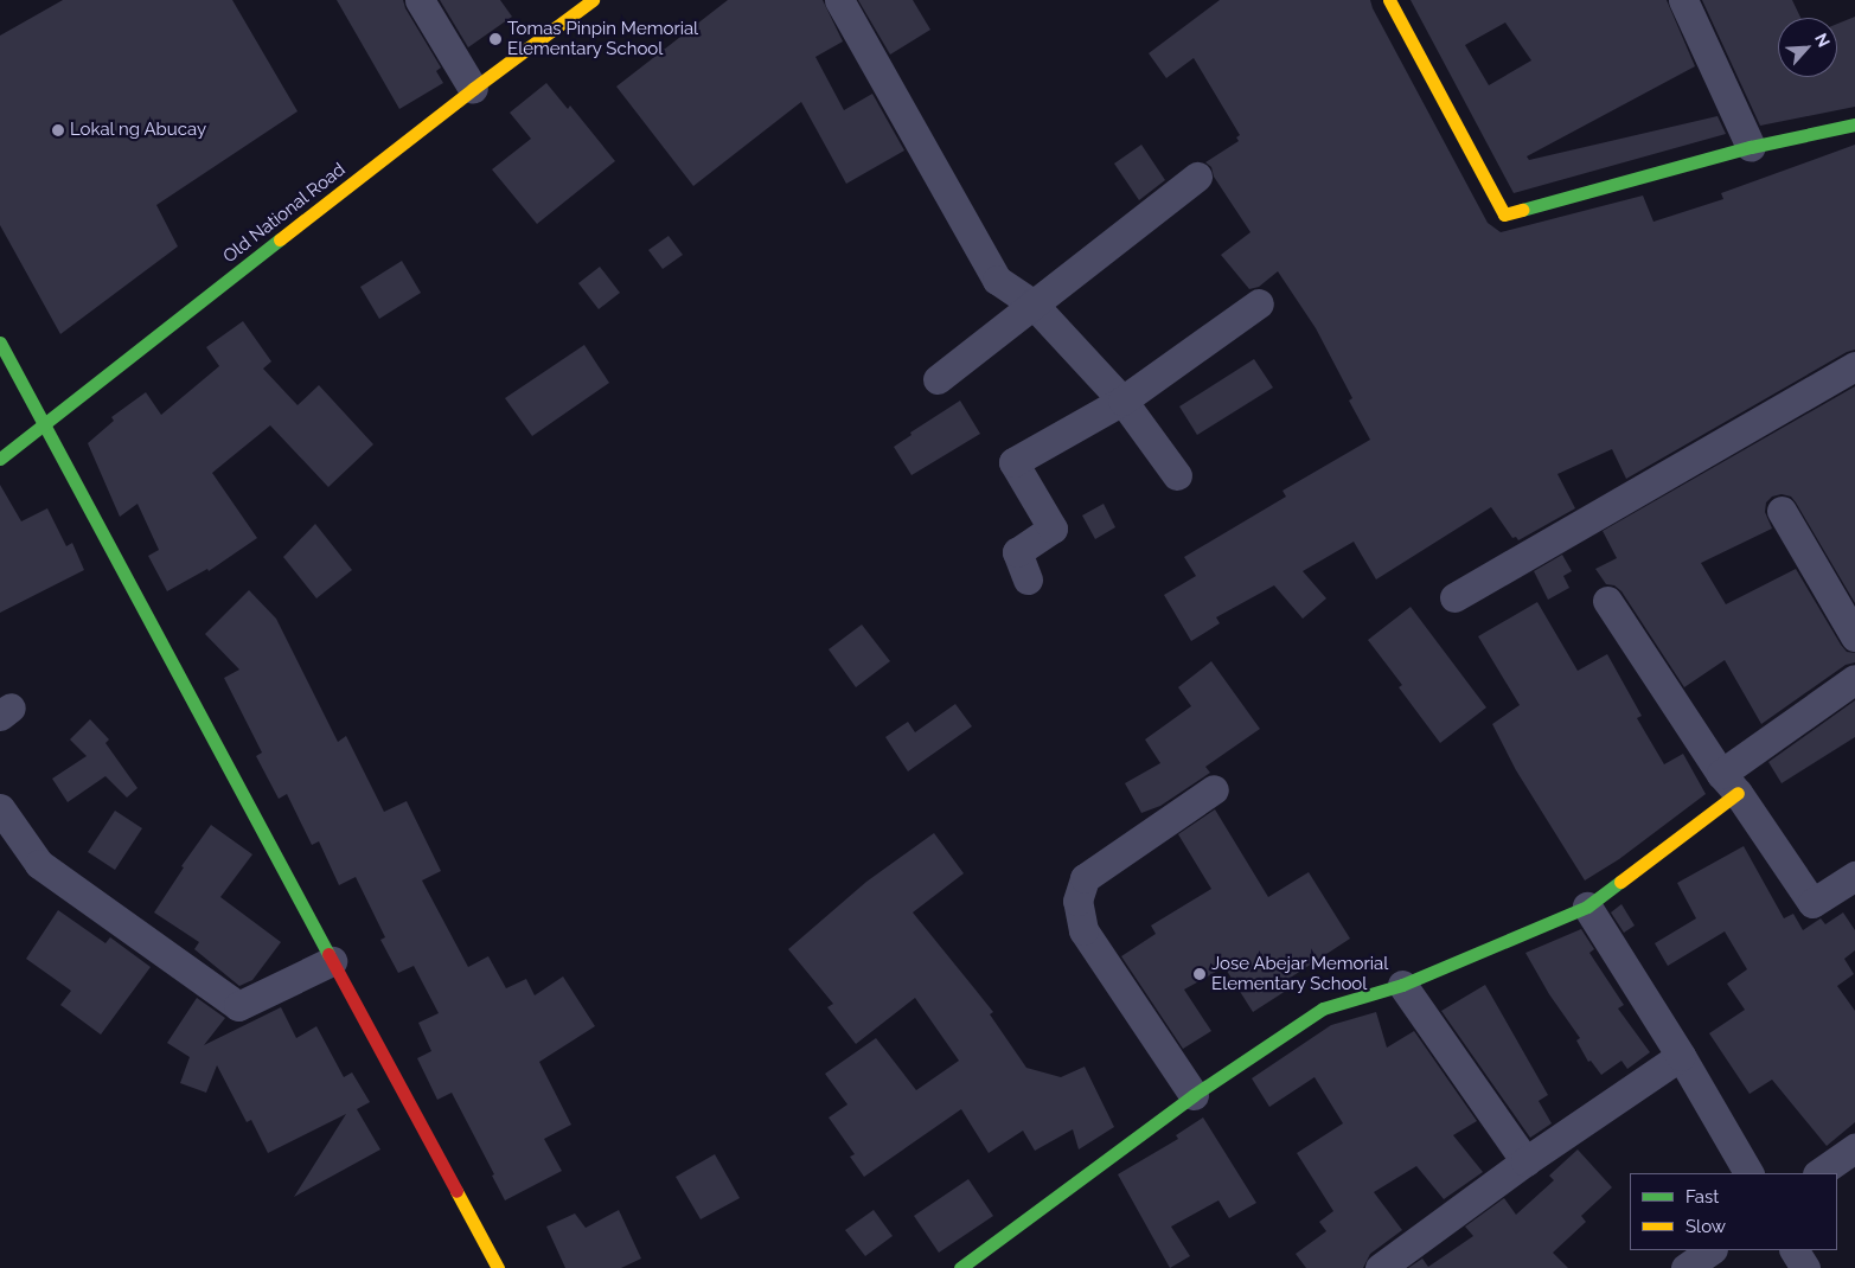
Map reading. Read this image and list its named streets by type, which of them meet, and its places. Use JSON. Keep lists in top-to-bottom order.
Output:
{
  "streets": {
    "street": ["Old National Road"]
  },
  "places": ["Tomas Pinpin Memorial Elementary School", "Lokal ng Abucay", "Jose Abejar Memorial Elementary School"],
  "legend": ["Fast", "Slow"],
  "north": "top right"
}
